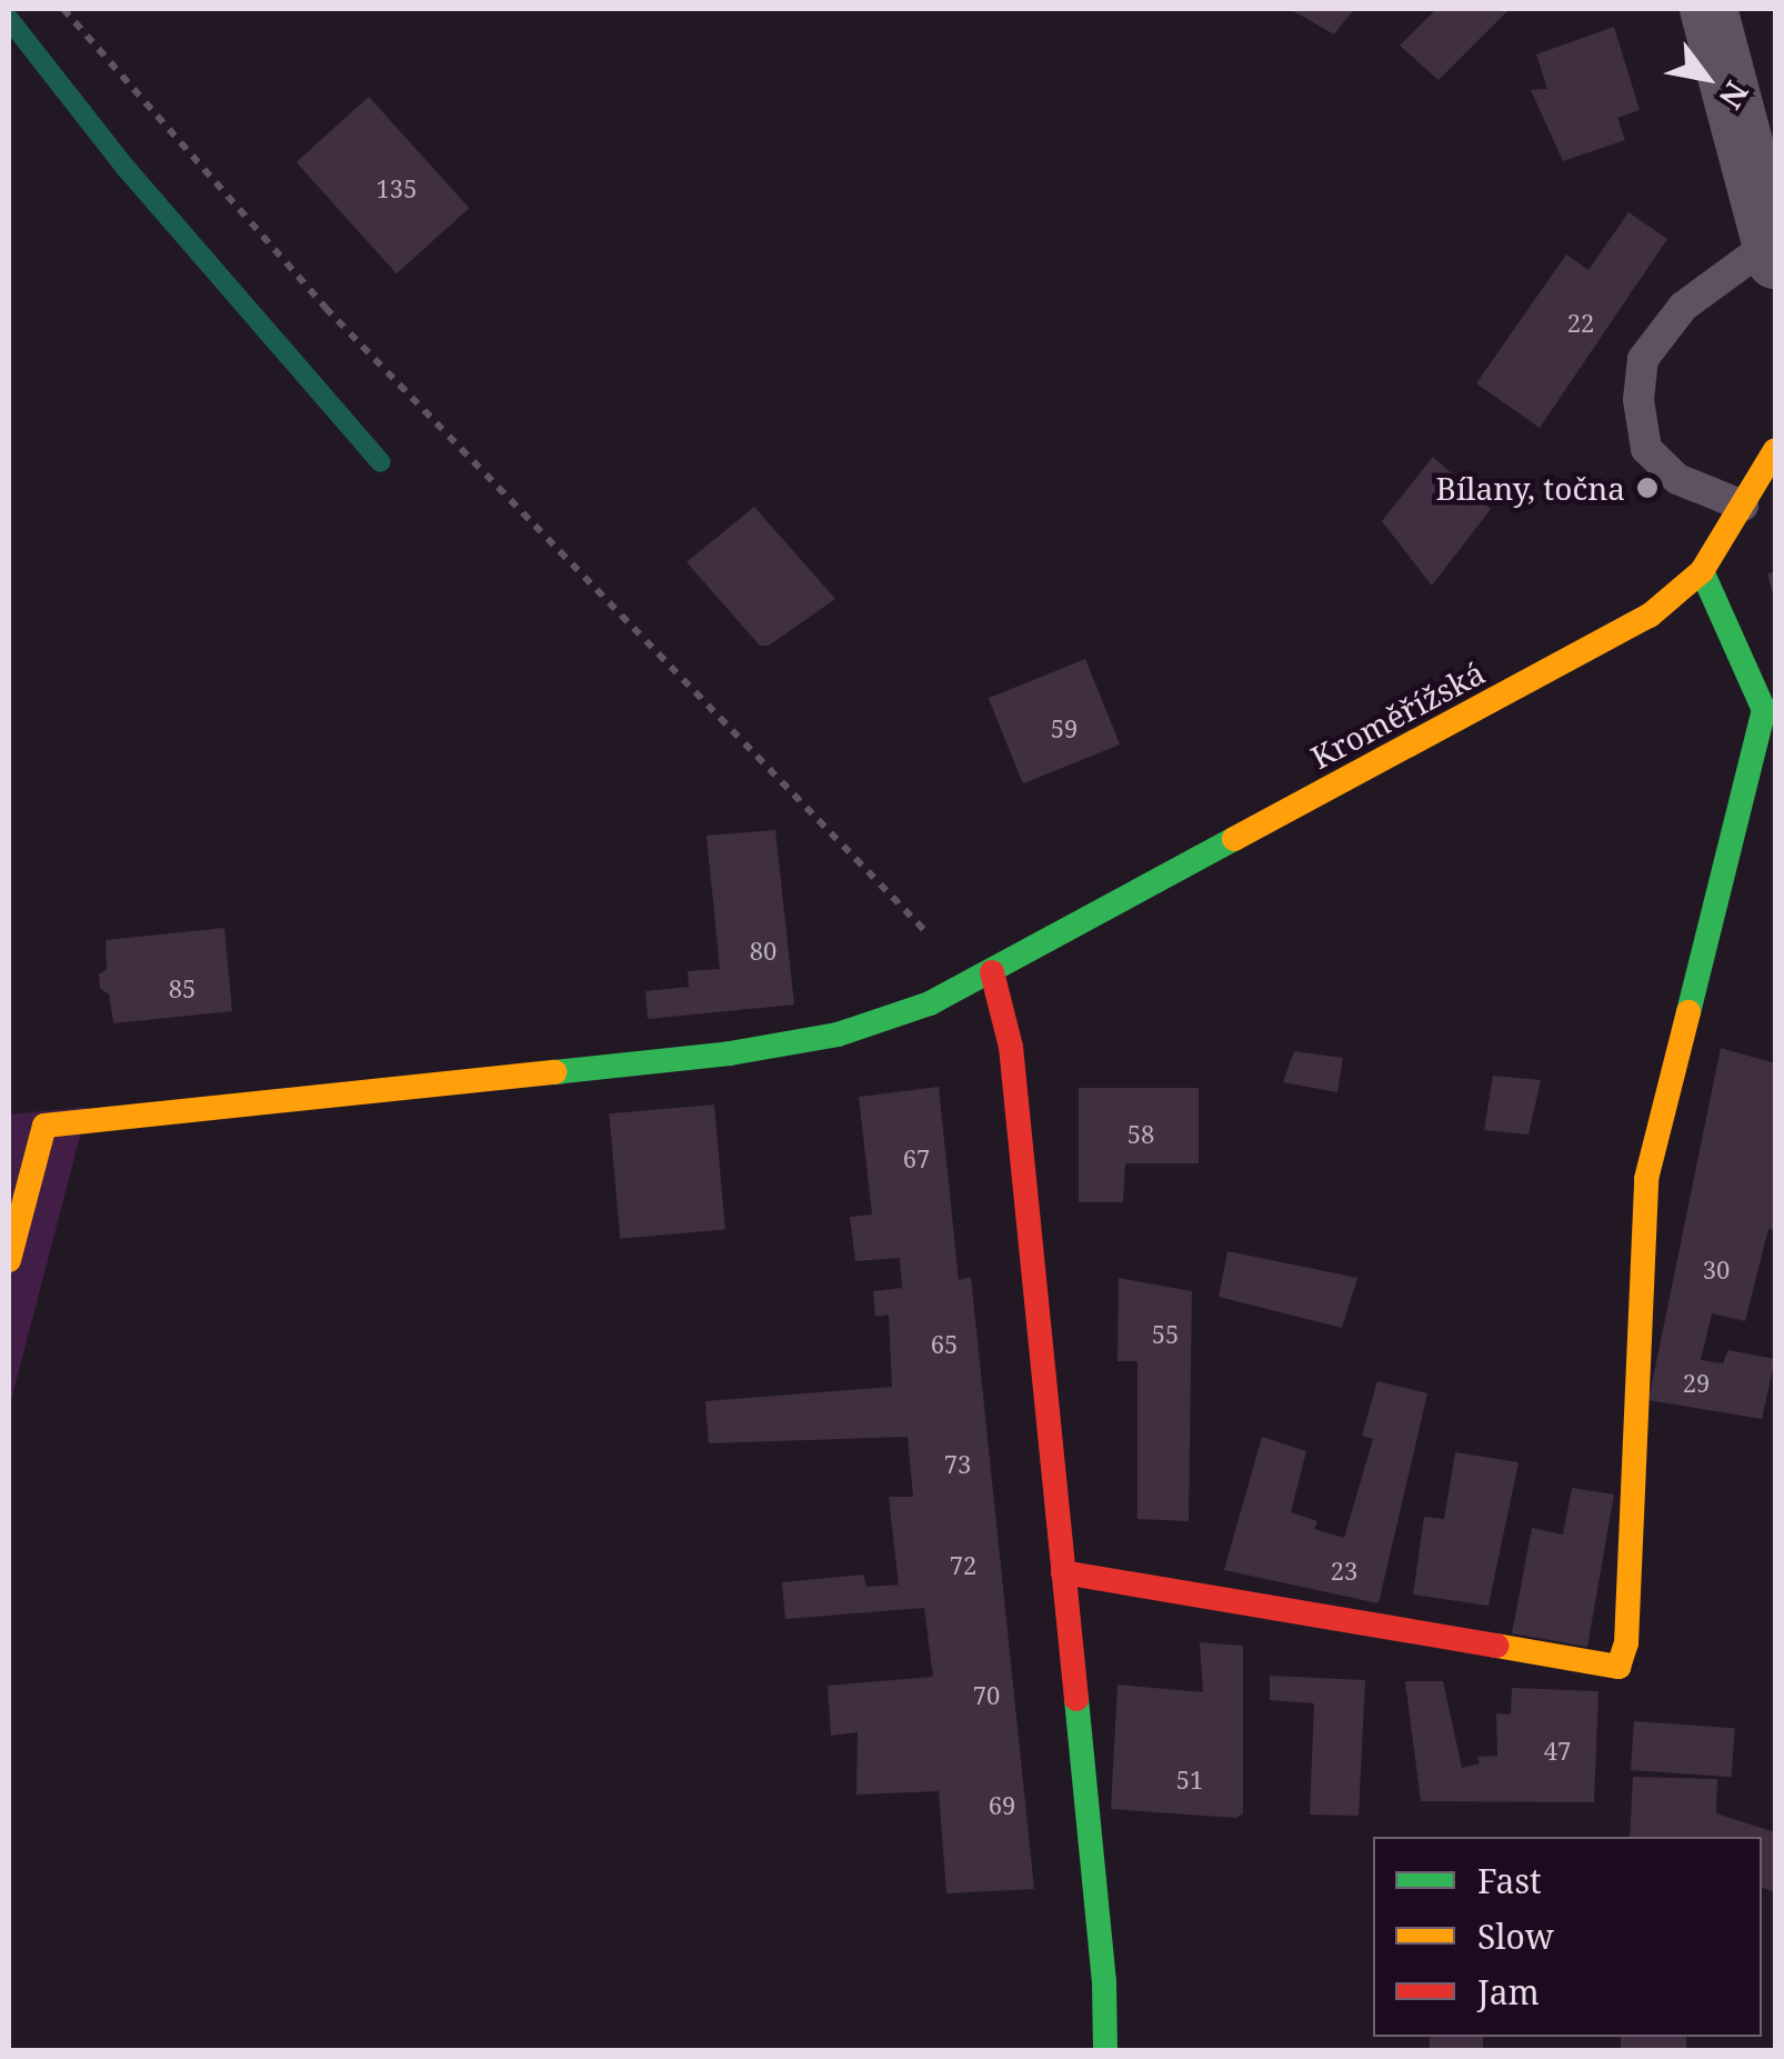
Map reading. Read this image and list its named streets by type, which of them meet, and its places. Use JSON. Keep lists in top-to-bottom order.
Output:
{
  "streets": {
    "street": ["Kroměřížská"]
  },
  "places": ["Bílany, točna"],
  "house_numbers": [
    "135",
    "22",
    "59",
    "80",
    "85",
    "58",
    "67",
    "30",
    "55",
    "65",
    "29",
    "73",
    "72",
    "23",
    "70",
    "47",
    "51",
    "69"
  ],
  "legend": ["Fast", "Slow", "Jam"],
  "north": "bottom right"
}
